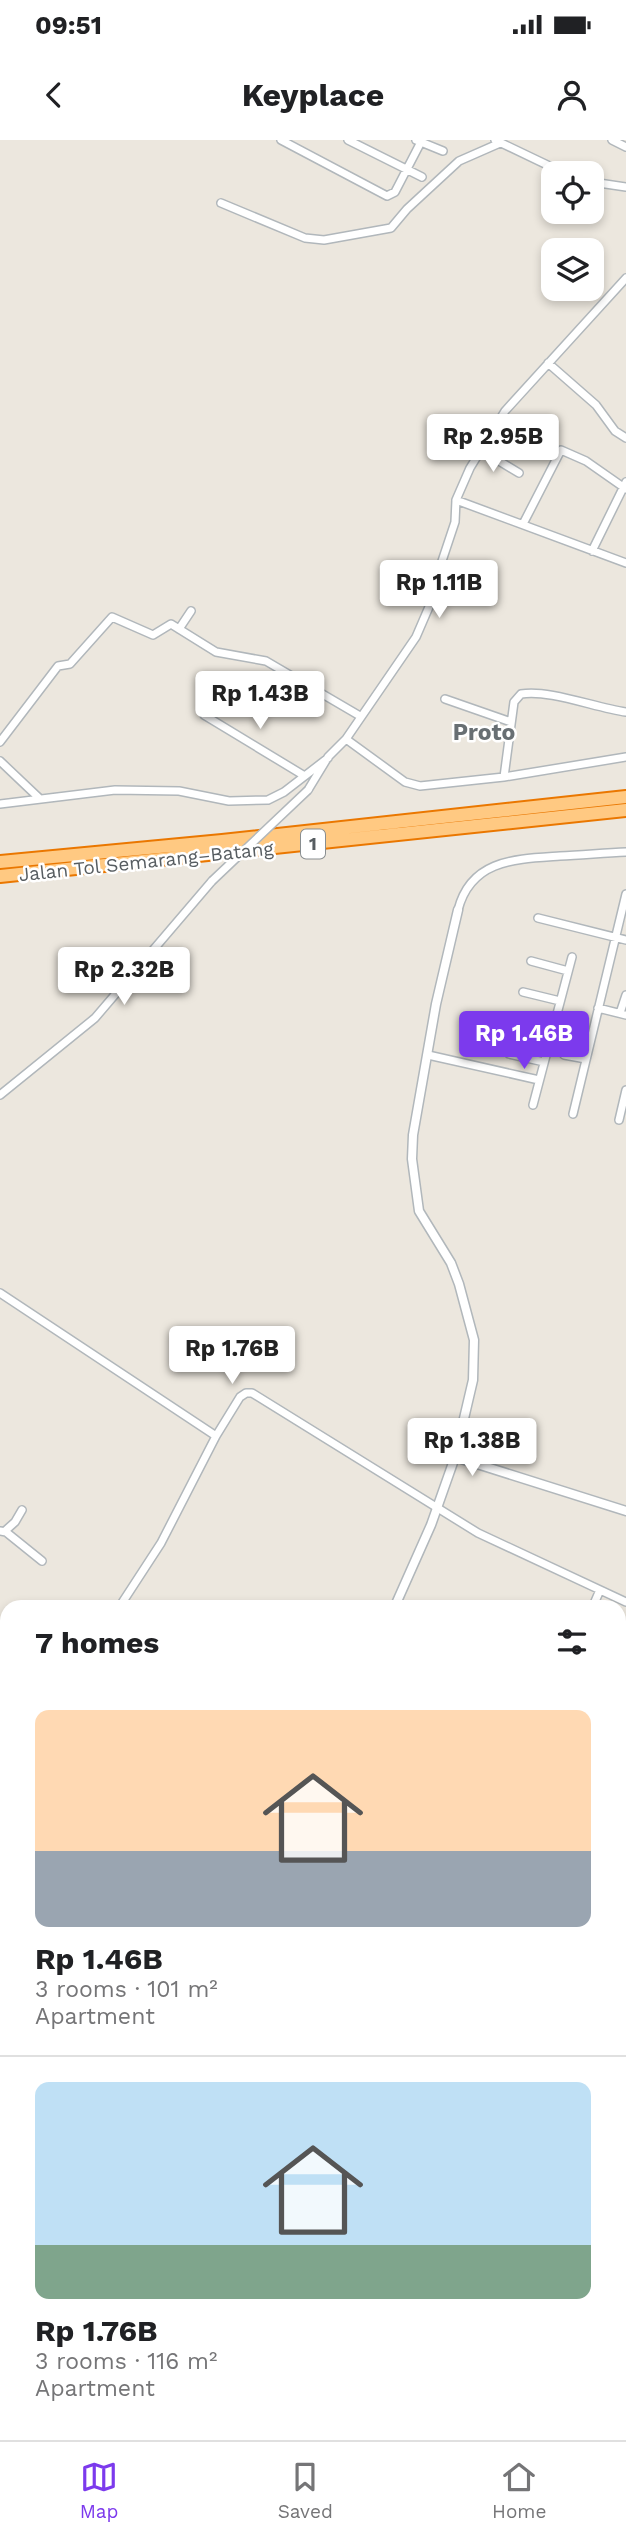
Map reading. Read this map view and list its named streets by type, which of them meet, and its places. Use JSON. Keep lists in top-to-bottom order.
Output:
{
  "streets": {
    "highway": ["1", "Jalan Tol Semarang–Batang"]
  },
  "districts": ["Proto"],
  "page": {
    "status": "09:51",
    "header": "Keyplace",
    "price": [
      "Rp 2.95B",
      "Rp 1.11B",
      "Rp 1.43B",
      "Rp 2.32B",
      "Rp 1.46B",
      "Rp 1.76B",
      "Rp 1.38B"
    ],
    "heading": "7 homes",
    "list": [
      {
        "name": "Rp 1.46B",
        "note": "3 rooms · 101 m² · Apartment"
      },
      {
        "name": "Rp 1.76B",
        "note": "3 rooms · 116 m² · Apartment"
      }
    ],
    "tabs": ["Map", "Saved", "Home"]
  }
}
